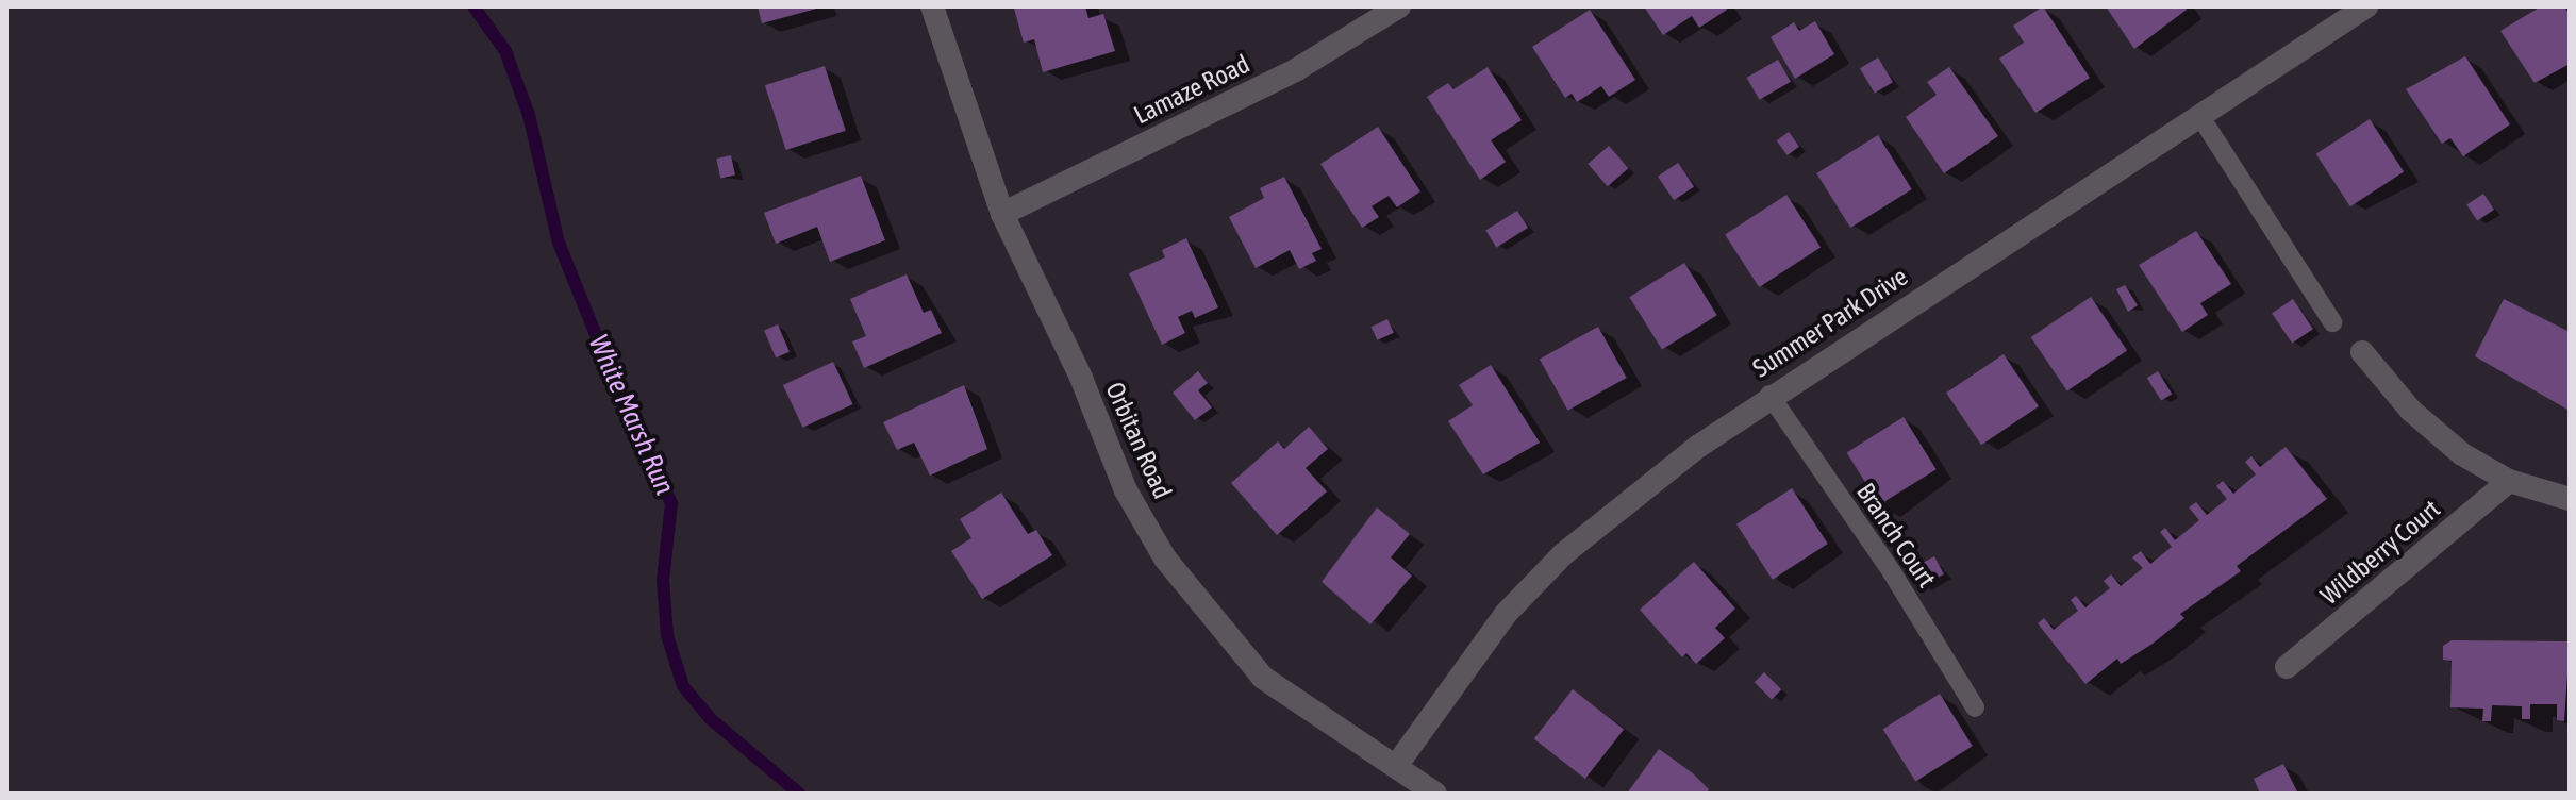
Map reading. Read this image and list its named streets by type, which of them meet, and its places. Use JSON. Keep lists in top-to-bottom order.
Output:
{
  "streets": {
    "street": [
      "Lamaze Road",
      "Summer Park Drive",
      "Orbitan Road",
      "Wildberry Court"
    ],
    "lane": ["Branch Court"]
  },
  "crossings": [
    ["Lamaze Road", "Orbitan Road"],
    ["Summer Park Drive", "Orbitan Road"],
    ["Summer Park Drive", "Branch Court"]
  ],
  "water": ["White Marsh Run"]
}
